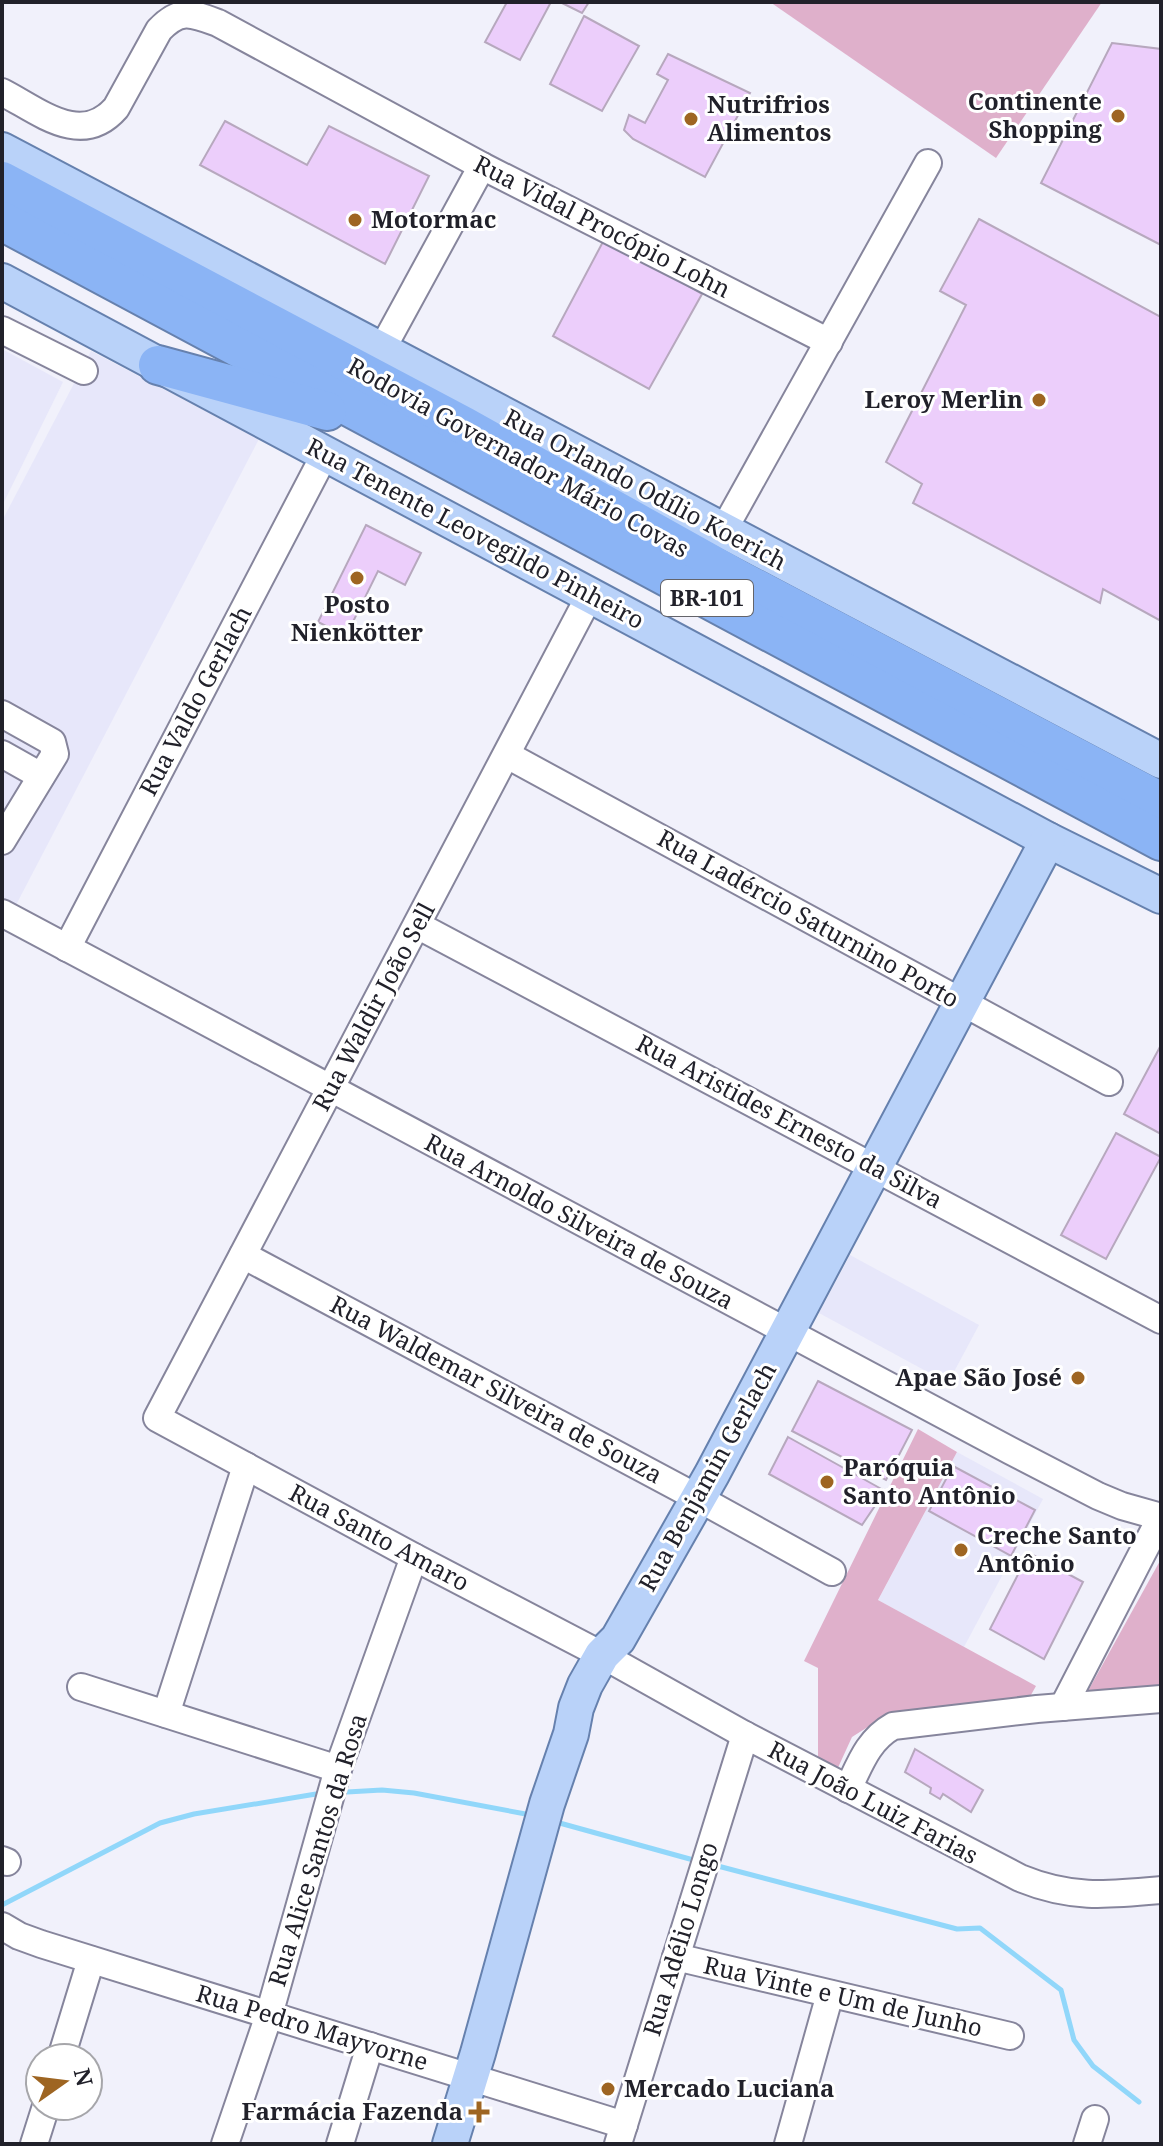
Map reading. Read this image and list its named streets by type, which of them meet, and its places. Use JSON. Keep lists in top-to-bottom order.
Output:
{
  "streets": {
    "highway": ["Rodovia Governador Mário Covas", "BR-101"],
    "main road": ["Rua Orlando Odílio Koerich", "Rua Tenente Leovegildo Pinheiro", "Rua Benjamin Gerlach"],
    "street": [
      "Rua Vidal Procópio Lohn",
      "Rua Valdo Gerlach",
      "Rua Ladércio Saturnino Porto",
      "Rua Waldir João Sell",
      "Rua Aristides Ernesto da Silva",
      "Rua Arnoldo Silveira de Souza",
      "Rua Waldemar Silveira de Souza",
      "Rua Santo Amaro",
      "Rua João Luiz Farias",
      "Rua Alice Santos da Rosa",
      "Rua Adélio Longo",
      "Rua Vinte e Um de Junho",
      "Rua Pedro Mayvorne"
    ]
  },
  "crossings": [
    ["Rua Tenente Leovegildo Pinheiro", "Rua Valdo Gerlach"],
    ["Rua Tenente Leovegildo Pinheiro", "Rua Waldir João Sell"],
    ["Rua Tenente Leovegildo Pinheiro", "Rua Benjamin Gerlach"],
    ["Rua Valdo Gerlach", "Rua Arnoldo Silveira de Souza"],
    ["Rua Ladércio Saturnino Porto", "Rua Waldir João Sell"],
    ["Rua Ladércio Saturnino Porto", "Rua Benjamin Gerlach"],
    ["Rua Waldir João Sell", "Rua Aristides Ernesto da Silva"],
    ["Rua Waldir João Sell", "Rua Arnoldo Silveira de Souza"],
    ["Rua Waldir João Sell", "Rua Waldemar Silveira de Souza"],
    ["Rua Waldir João Sell", "Rua Santo Amaro"],
    ["Rua Aristides Ernesto da Silva", "Rua Benjamin Gerlach"],
    ["Rua Arnoldo Silveira de Souza", "Rua Benjamin Gerlach"],
    ["Rua Waldemar Silveira de Souza", "Rua Benjamin Gerlach"],
    ["Rua Benjamin Gerlach", "Rua Santo Amaro"],
    ["Rua Benjamin Gerlach", "Rua João Luiz Farias"],
    ["Rua Benjamin Gerlach", "Rua Pedro Mayvorne"],
    ["Rua Santo Amaro", "Rua João Luiz Farias"],
    ["Rua Santo Amaro", "Rua Alice Santos da Rosa"],
    ["Rua João Luiz Farias", "Rua Adélio Longo"],
    ["Rua Alice Santos da Rosa", "Rua Pedro Mayvorne"],
    ["Rua Adélio Longo", "Rua Vinte e Um de Junho"],
    ["Rua Adélio Longo", "Rua Pedro Mayvorne"]
  ],
  "places": {
    "other": [
      "Continente Shopping",
      "Nutrifrios Alimentos",
      "Motormac",
      "Leroy Merlin",
      "Posto Nienkötter",
      "Apae São José",
      "Paróquia Santo Antônio",
      "Creche Santo Antônio",
      "Mercado Luciana"
    ],
    "health": ["Farmácia Fazenda"]
  },
  "north": "right"
}
